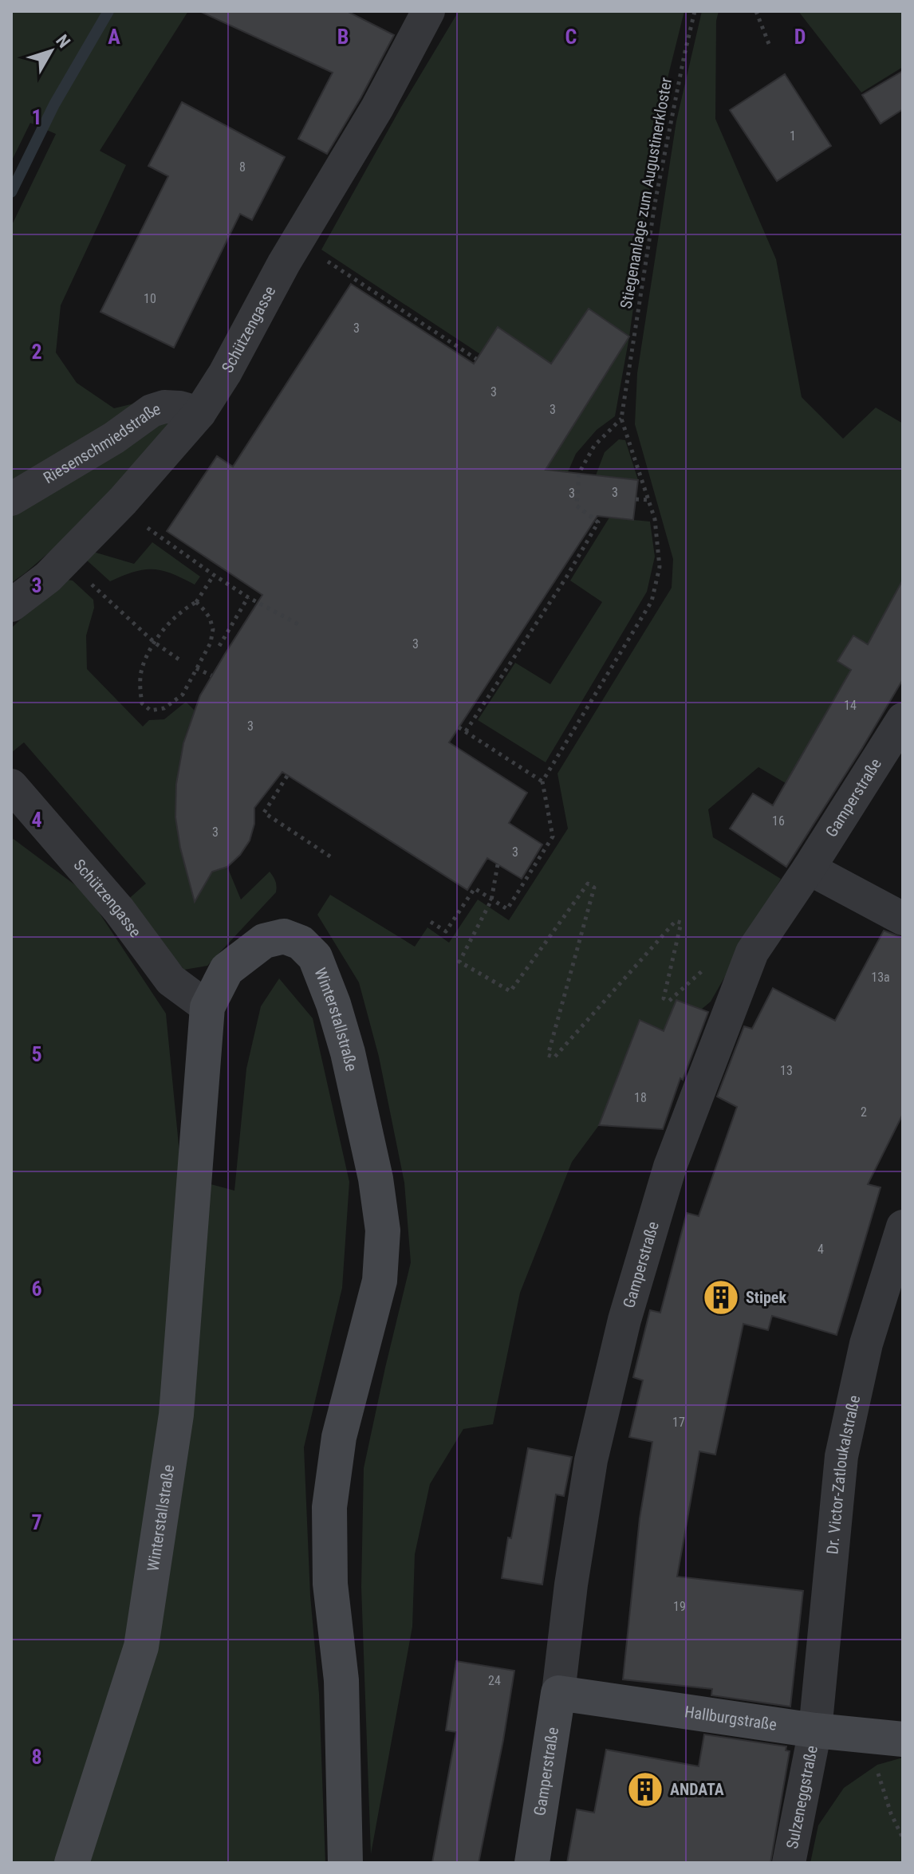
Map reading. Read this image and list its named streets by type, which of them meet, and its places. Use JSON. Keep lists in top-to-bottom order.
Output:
{
  "streets": {
    "street": [
      "Schützengasse",
      "Riesenschmiedstraße",
      "Gamperstraße",
      "Winterstallstraße",
      "Dr. Victor-Zatloukalstraße",
      "Hallburgstraße",
      "Sulzeneggstraße"
    ],
    "path": ["Stiegenanlage zum Augustinerkloster"]
  },
  "crossings": [
    ["Schützengasse", "Riesenschmiedstraße"],
    ["Schützengasse", "Winterstallstraße"],
    ["Gamperstraße", "Hallburgstraße"],
    ["Dr. Victor-Zatloukalstraße", "Hallburgstraße"],
    ["Dr. Victor-Zatloukalstraße", "Sulzeneggstraße"],
    ["Hallburgstraße", "Sulzeneggstraße"]
  ],
  "places": {
    "building": ["Stipek", "ANDATA"]
  },
  "house_numbers": [
    "1",
    "8",
    "10",
    "3",
    "3",
    "3",
    "3",
    "3",
    "3",
    "14",
    "3",
    "16",
    "3",
    "3",
    "13a",
    "13",
    "18",
    "2",
    "4",
    "17",
    "19",
    "24"
  ],
  "north": "top right",
  "grid": {
    "columns": [
      "A",
      "B",
      "C",
      "D"
    ],
    "rows": [
      "1",
      "2",
      "3",
      "4",
      "5",
      "6",
      "7",
      "8"
    ]
  }
}
